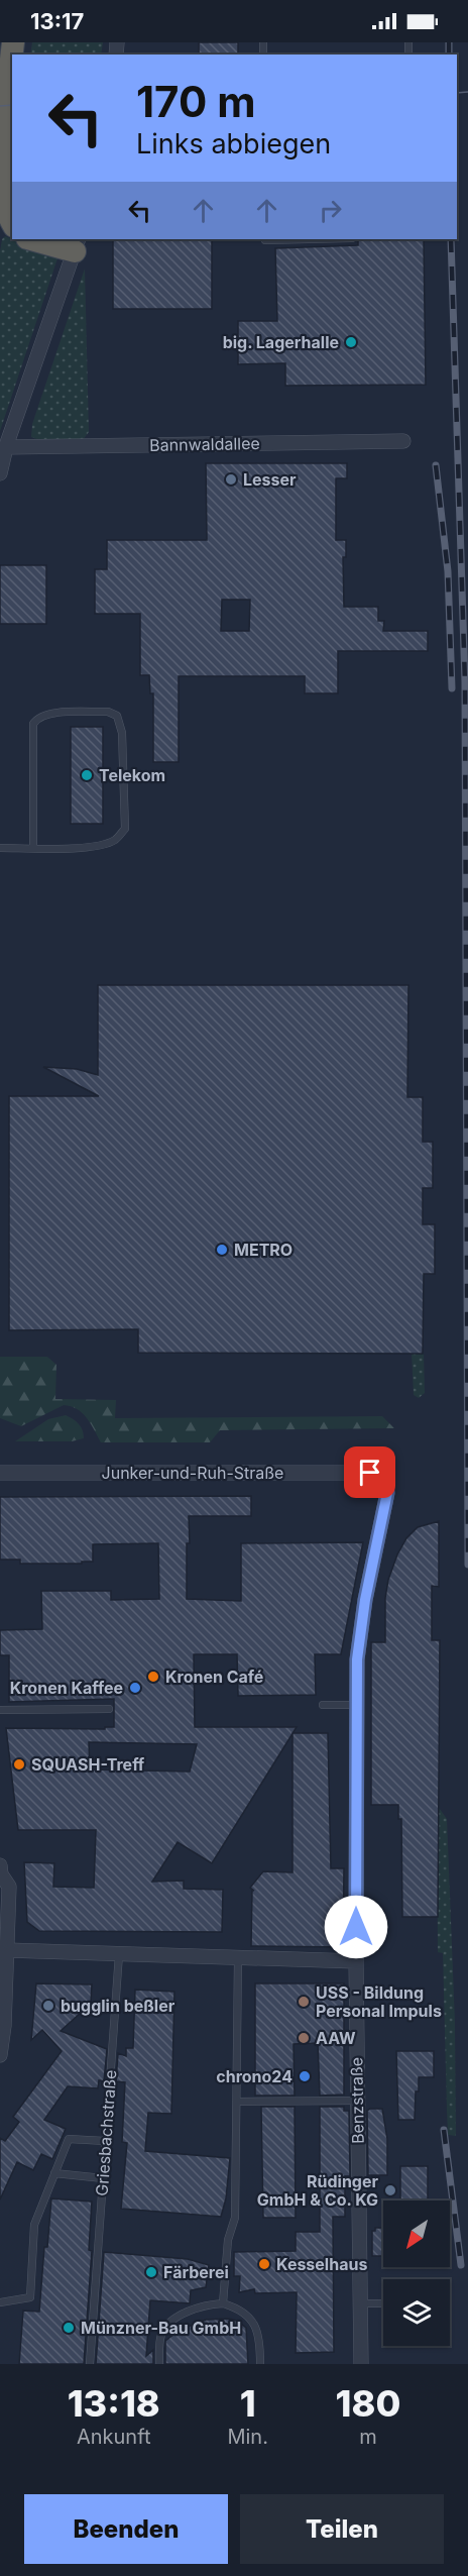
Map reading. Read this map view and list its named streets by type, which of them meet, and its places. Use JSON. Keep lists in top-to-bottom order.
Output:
{
  "streets": {
    "street": ["Bannwaldallee", "Junker-und-Ruh-Straße", "Benzstraße"],
    "lane": ["Griesbachstraße"]
  },
  "crossings": [
    ["Junker-und-Ruh-Straße", "Benzstraße"]
  ],
  "places": [
    "big. Lagerhalle",
    "Lesser",
    "Telekom",
    "METRO",
    "Kronen Café",
    "Kronen Kaffee",
    "SQUASH-Treff",
    "USS - Bildung Personal Impuls",
    "bugglin beßler",
    "AAW",
    "chrono24",
    "Rüdinger GmbH & Co. KG",
    "Kesselhaus",
    "Färberei",
    "Münzner-Bau GmbH"
  ],
  "north": "bottom left",
  "page": {
    "status": "13:17",
    "turn": ["170 m", "Links abbiegen"],
    "eta": [
      "13:18",
      "Ankunft",
      "1",
      "Min.",
      "180",
      "m"
    ],
    "buttons": ["Beenden", "Teilen"]
  }
}
